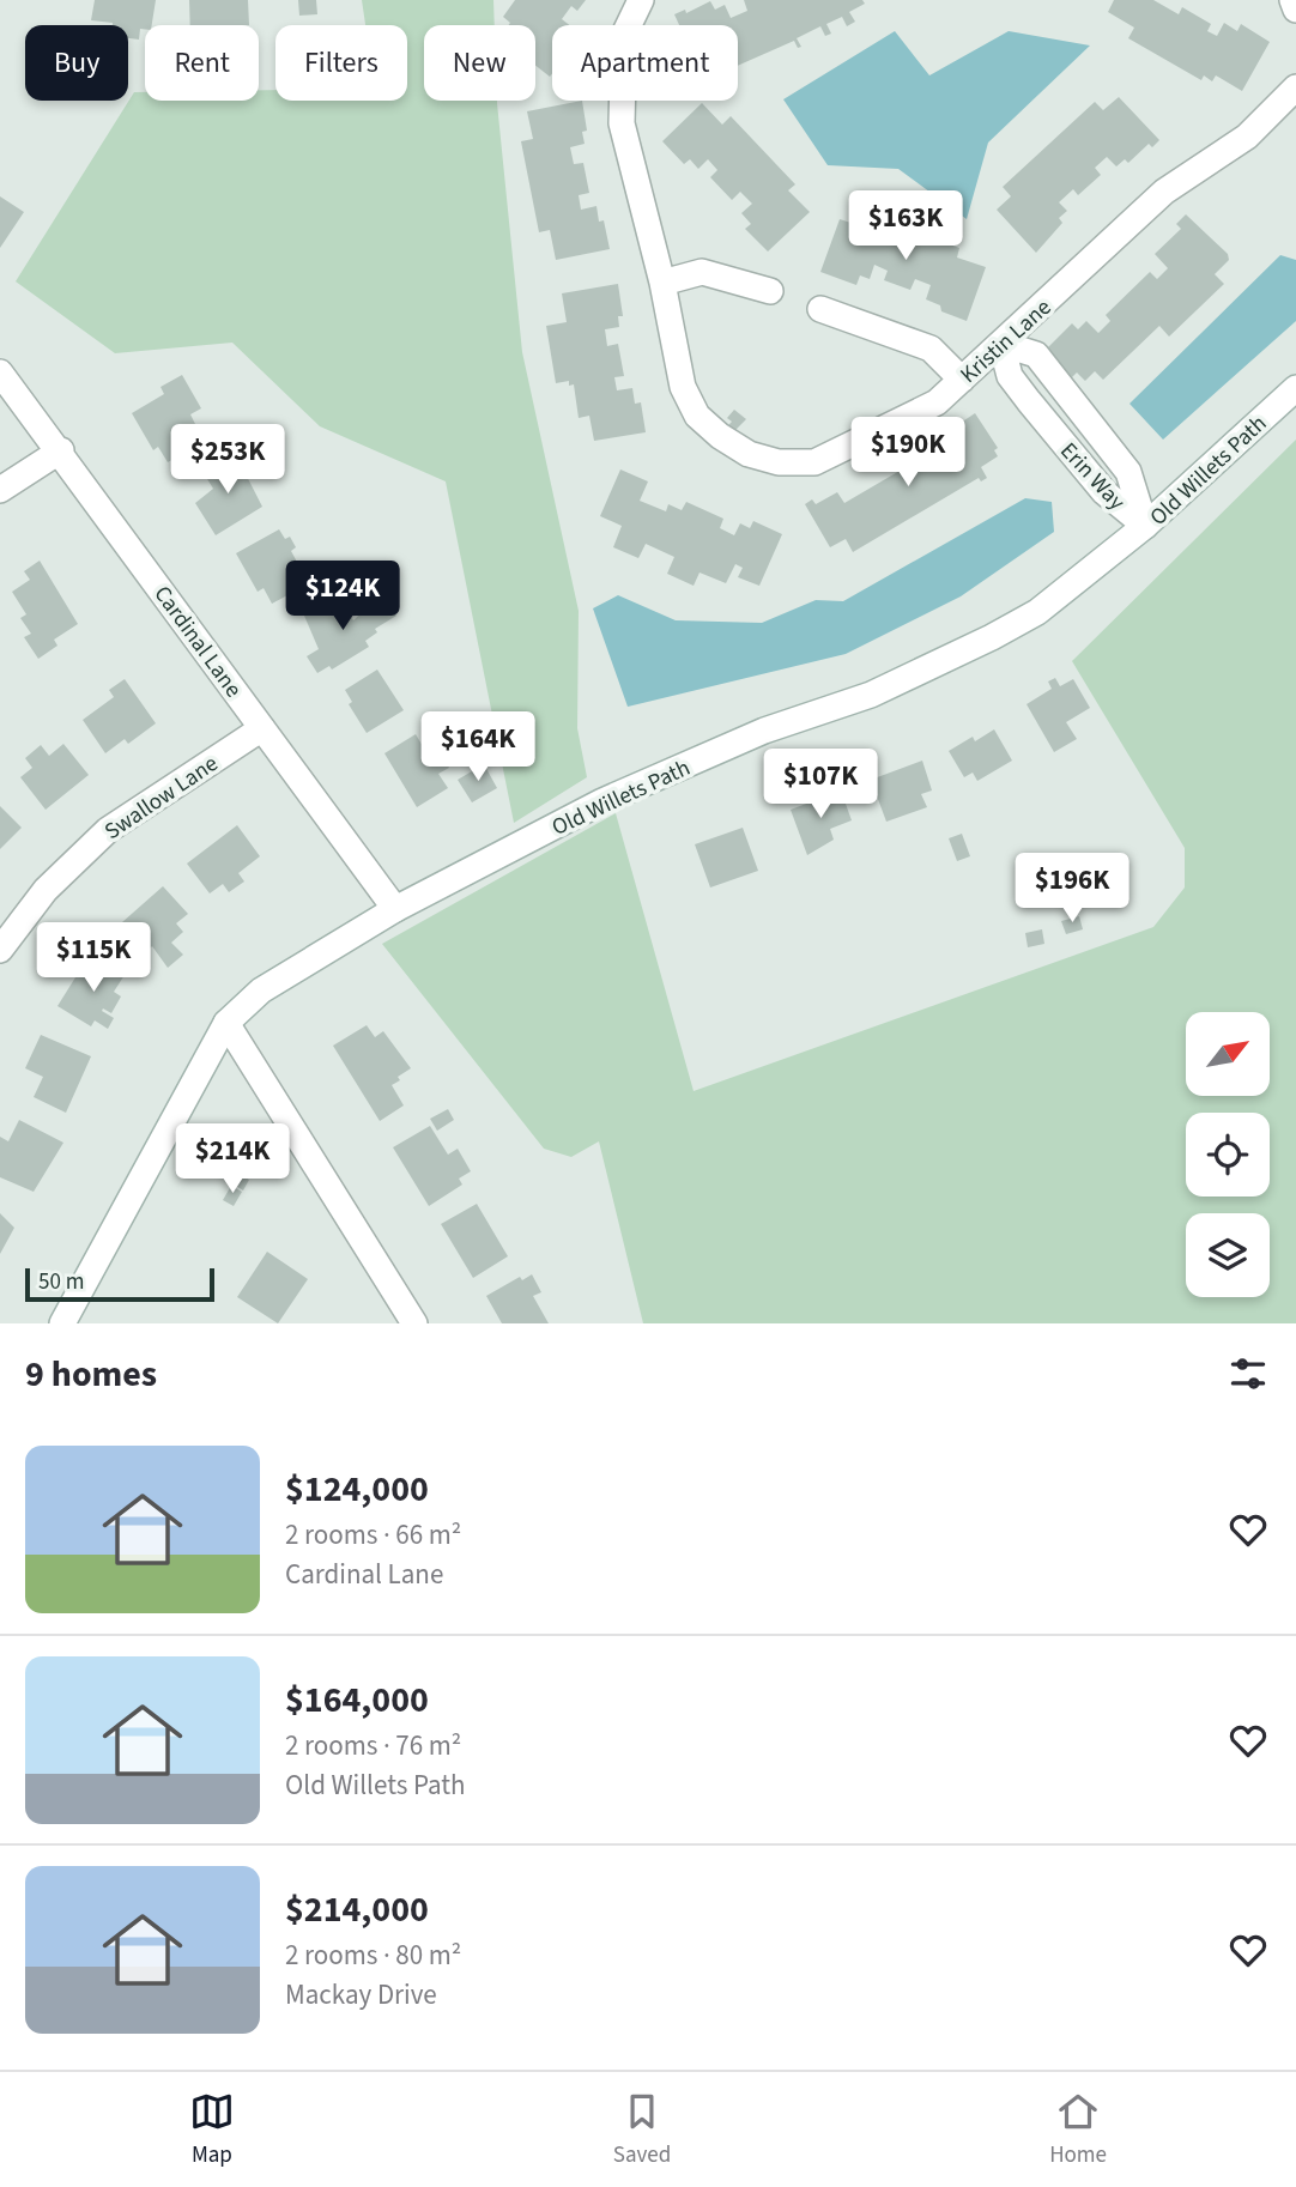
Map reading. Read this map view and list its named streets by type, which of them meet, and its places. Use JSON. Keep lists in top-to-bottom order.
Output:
{
  "streets": {
    "street": [
      "Kristin Lane",
      "Old Willets Path",
      "Erin Way",
      "Cardinal Lane",
      "Swallow Lane"
    ]
  },
  "crossings": [
    ["Kristin Lane", "Erin Way"],
    ["Old Willets Path", "Erin Way"],
    ["Old Willets Path", "Cardinal Lane"],
    ["Cardinal Lane", "Swallow Lane"]
  ],
  "scale_bar": "50 m",
  "north": "top right",
  "page": {
    "chip": [
      "Buy",
      "Rent",
      "Filters",
      "New",
      "Apartment"
    ],
    "price": [
      "$163K",
      "$190K",
      "$253K",
      "$124K",
      "$164K",
      "$107K",
      "$196K",
      "$115K",
      "$214K"
    ],
    "scale": "50 m",
    "heading": "9 homes",
    "list": [
      {
        "name": "$124,000",
        "note": "2 rooms · 66 m² · Cardinal Lane"
      },
      {
        "name": "$164,000",
        "note": "2 rooms · 76 m² · Old Willets Path"
      },
      {
        "name": "$214,000",
        "note": "2 rooms · 80 m² · Mackay Drive"
      }
    ],
    "tabs": ["Map", "Saved", "Home"]
  }
}
